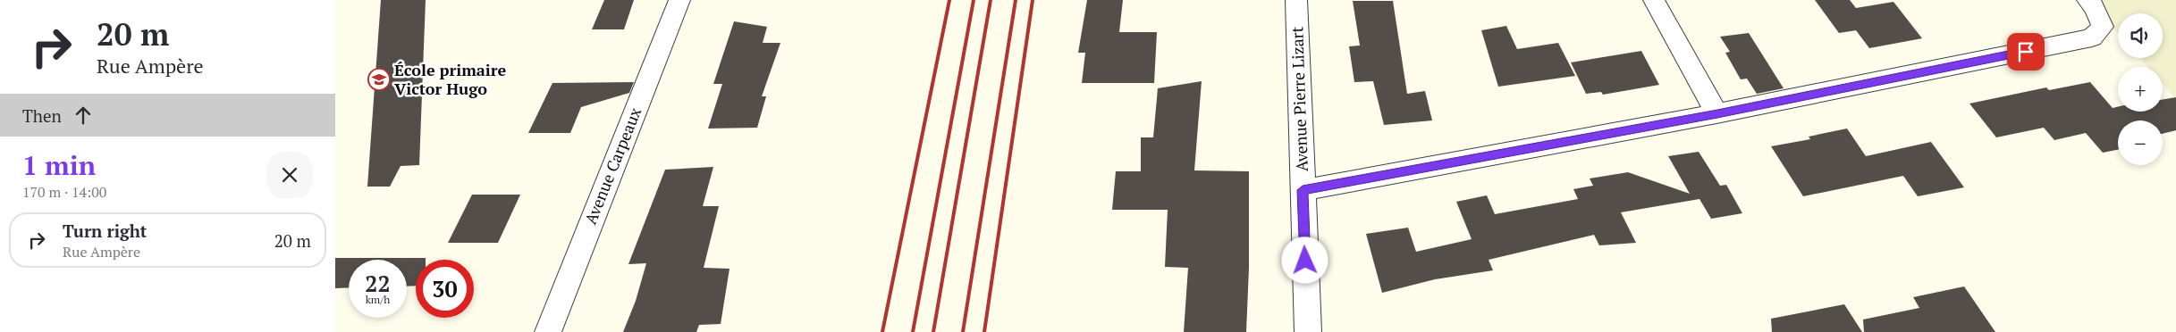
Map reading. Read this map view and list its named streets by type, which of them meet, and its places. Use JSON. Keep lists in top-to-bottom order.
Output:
{
  "streets": {
    "street": ["Avenue Pierre Lizart", "Avenue Carpeaux"]
  },
  "places": {
    "school or university": ["École primaire Victor Hugo"]
  },
  "page": {
    "turn": ["20 m", "Rue Ampère"],
    "map_buttons": ["+", "−"],
    "then": "Then",
    "heading": ["1 min", "170 m · 14:00"],
    "list": [
      {
        "name": "Turn right",
        "note": "Rue Ampère",
        "value": "20 m"
      }
    ],
    "speed": "22 km/h",
    "limit": "30"
  }
}
